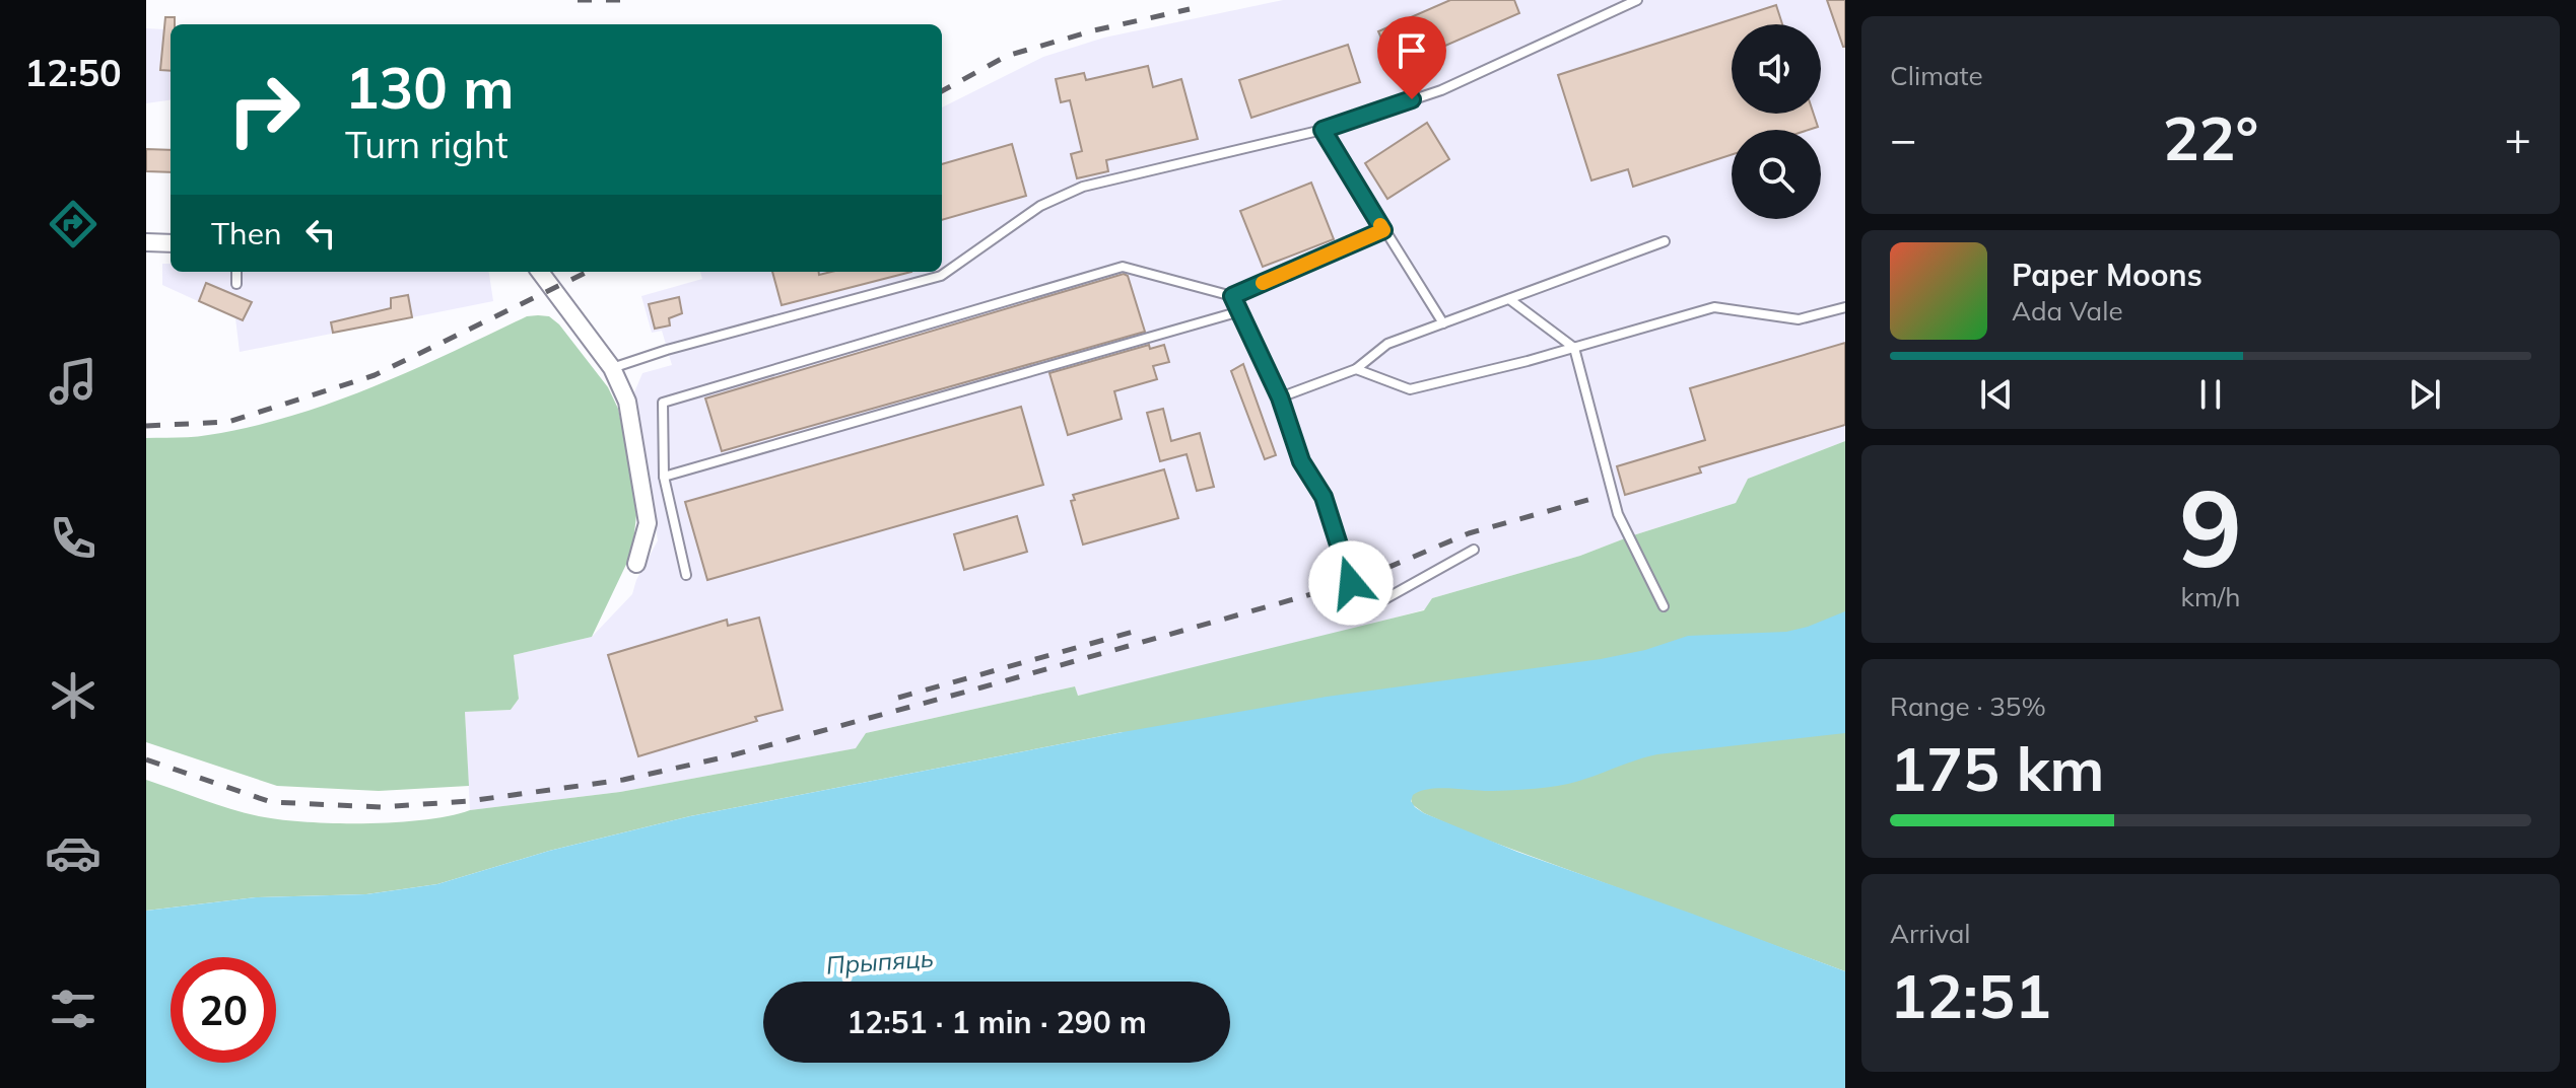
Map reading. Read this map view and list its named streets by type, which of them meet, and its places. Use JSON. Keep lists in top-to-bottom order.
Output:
{
  "water": ["Прыпяць"],
  "page": {
    "tabs": "12:50",
    "tile": [
      "Climate",
      ["9", "km/h"],
      ["Range · 35%", "175 km"],
      ["Arrival", "12:51"]
    ],
    "turn": ["130 m", "Turn right"],
    "heat": ["−", "22°", "+"],
    "then": "Then",
    "song": ["Paper Moons", "Ada Vale"],
    "limit": "20",
    "trip": "12:51 · 1 min · 290 m"
  }
}
